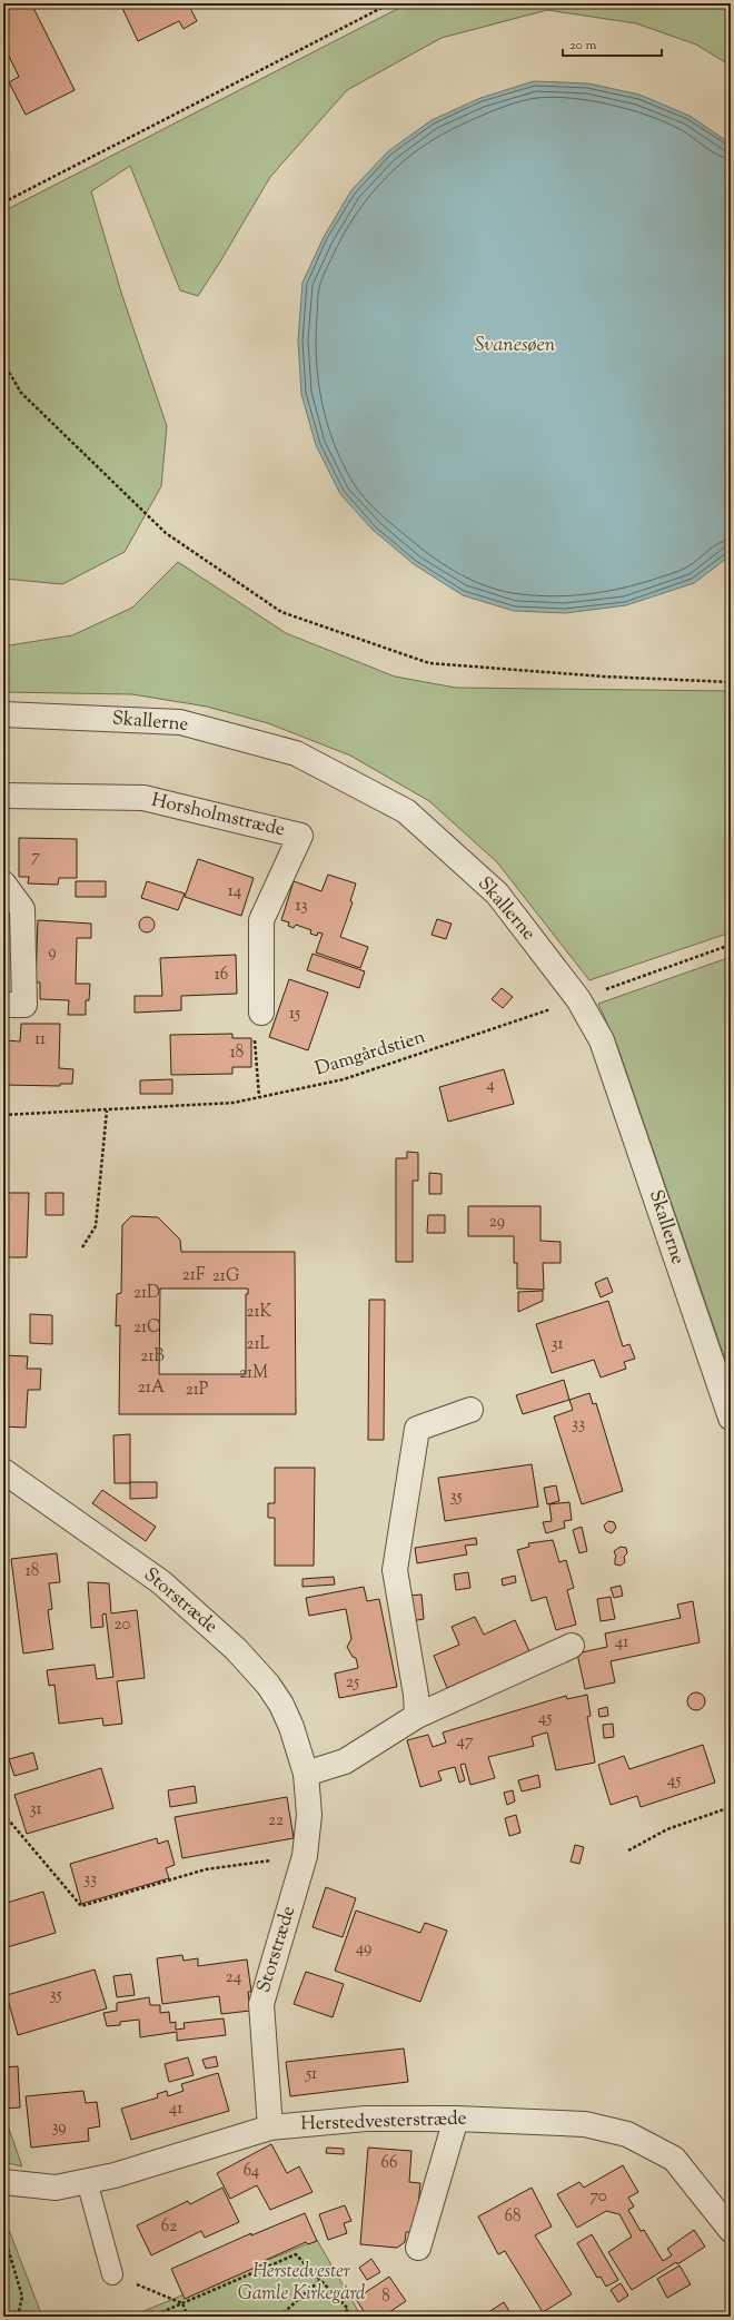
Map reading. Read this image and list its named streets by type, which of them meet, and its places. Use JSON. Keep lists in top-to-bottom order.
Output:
{
  "streets": {
    "street": [
      "Skallerne",
      "Horsholmstræde",
      "Storstræde",
      "Herstedvesterstræde"
    ],
    "path": ["Damgårdstien"]
  },
  "crossings": [
    ["Skallerne", "Damgårdstien"],
    ["Storstræde", "Herstedvesterstræde"]
  ],
  "water": ["Svanesøen"],
  "parks": ["Herstedvester Gamle Kirkegård"],
  "house_numbers": [
    "7",
    "14",
    "13",
    "9",
    "16",
    "15",
    "11",
    "18",
    "4",
    "29",
    "21F",
    "21G",
    "21D",
    "21K",
    "21C",
    "21L",
    "31",
    "21B",
    "21M",
    "21A",
    "21P",
    "33",
    "35",
    "18",
    "20",
    "41",
    "25",
    "45",
    "47",
    "45",
    "31",
    "22",
    "33",
    "49",
    "24",
    "35",
    "51",
    "41",
    "39",
    "66",
    "64",
    "70",
    "68",
    "62",
    "8"
  ],
  "scale_bar": "20 m"
}
